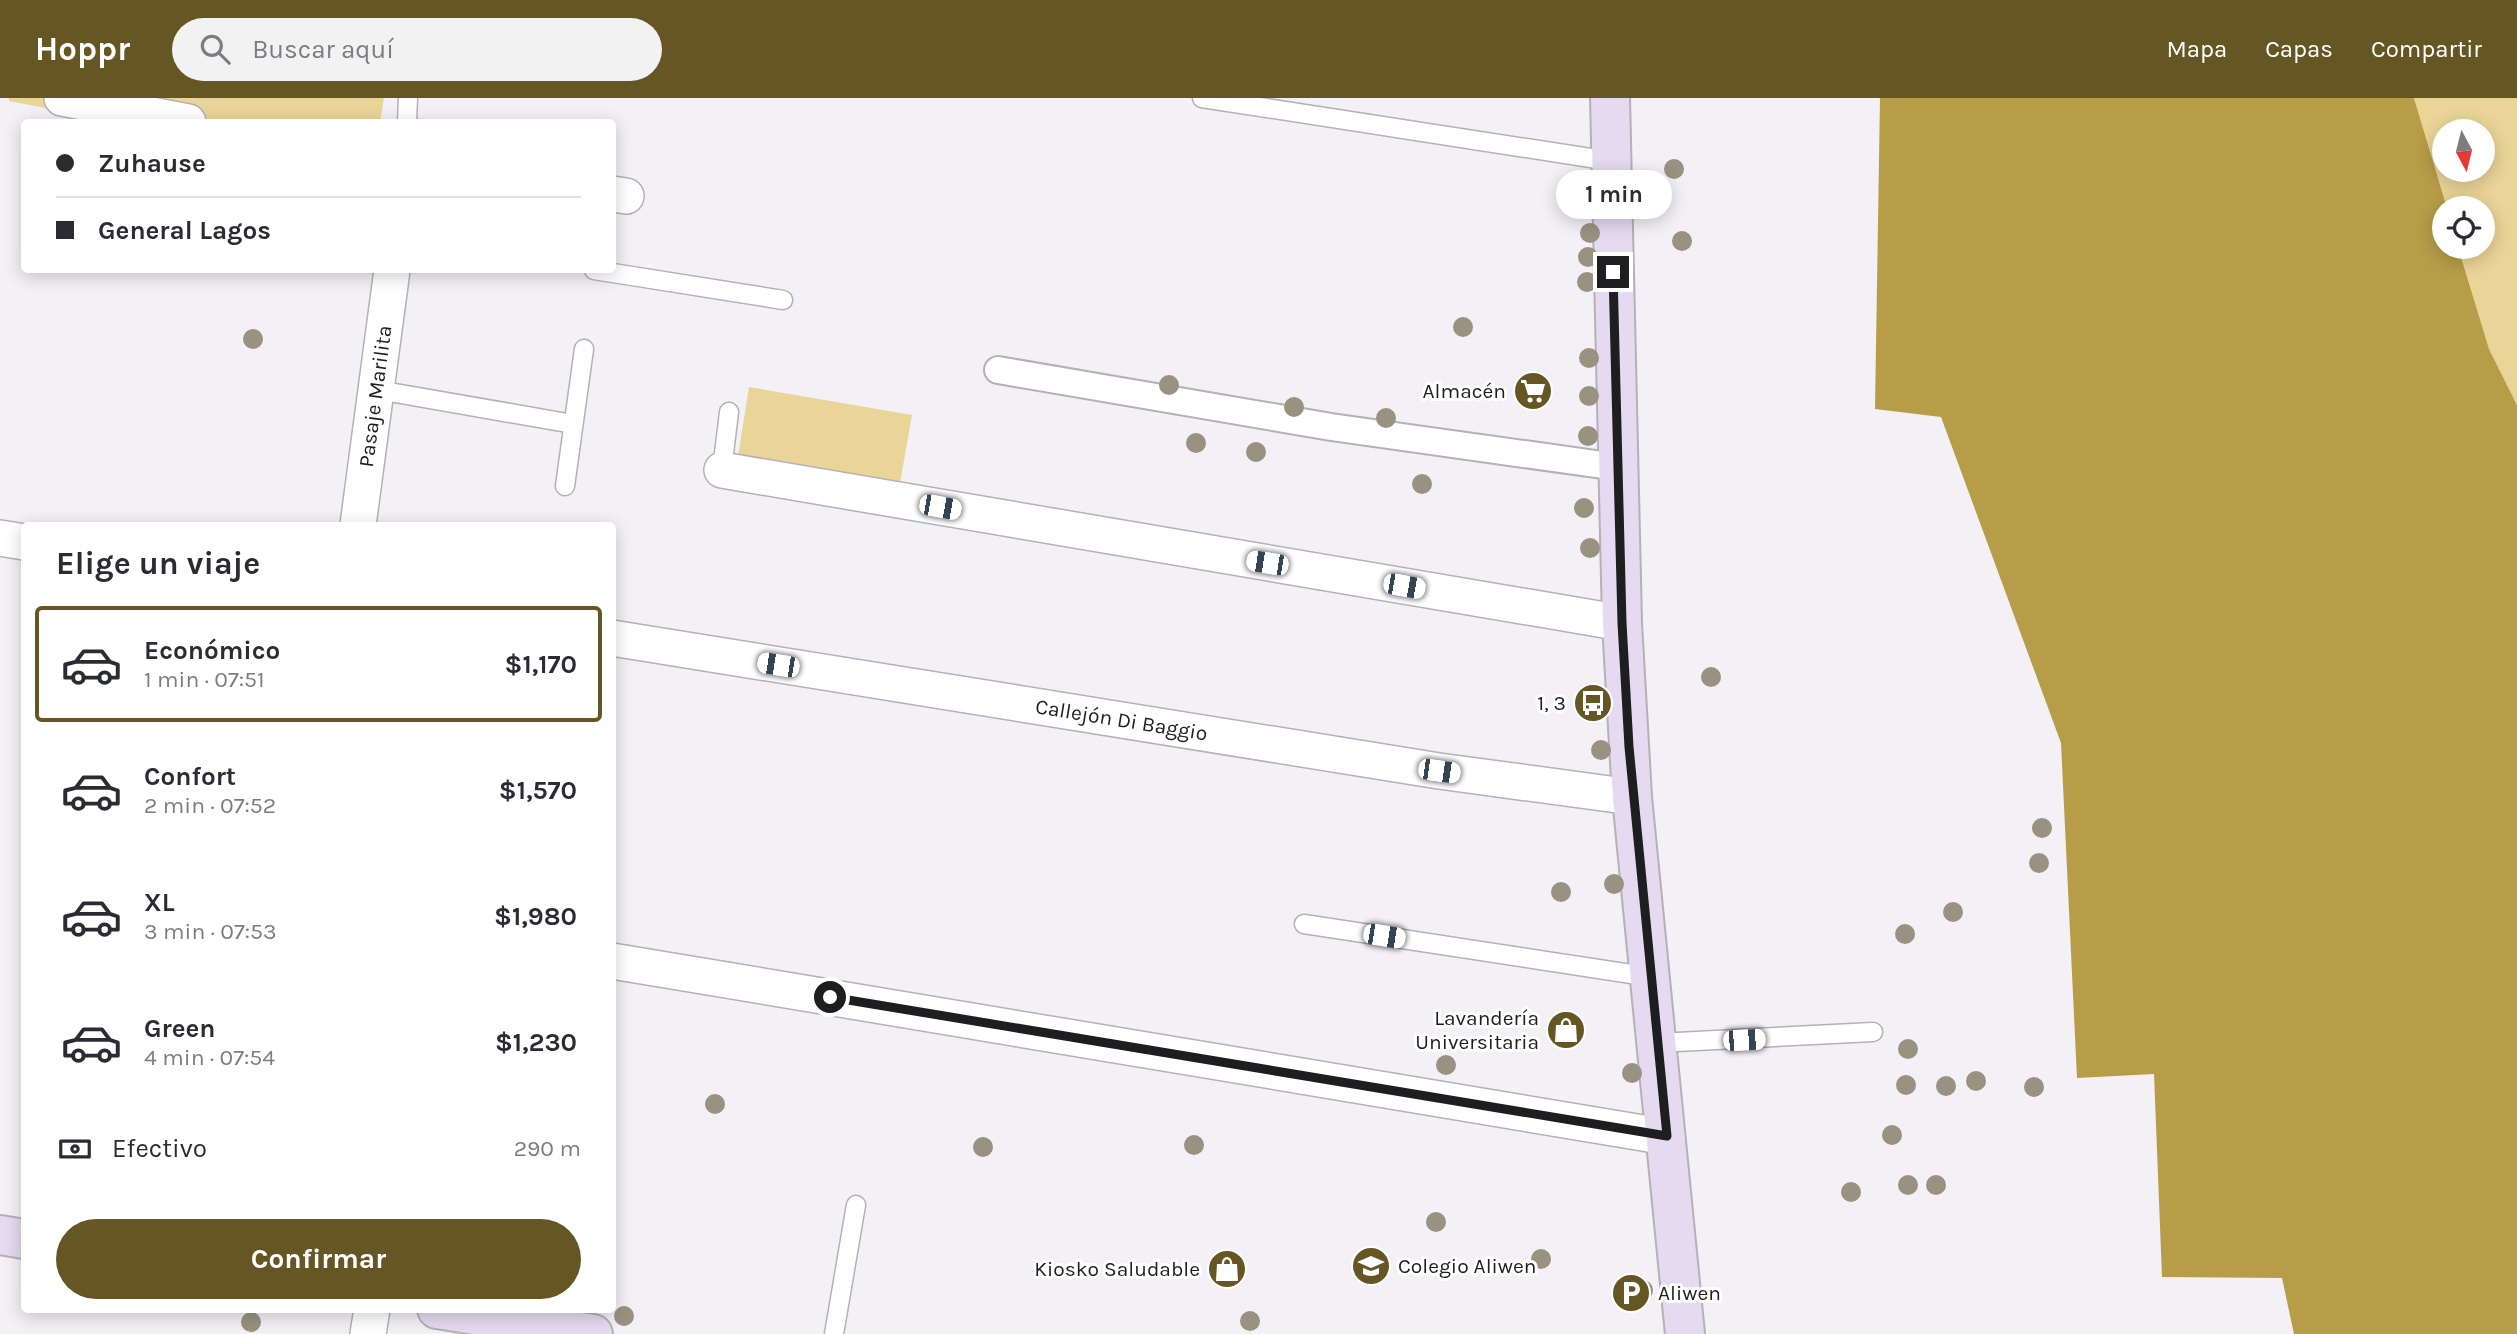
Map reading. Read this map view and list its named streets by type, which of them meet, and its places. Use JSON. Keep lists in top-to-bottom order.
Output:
{
  "streets": {
    "street": ["Pasaje Marilita", "Callejón Di Baggio"]
  },
  "places": {
    "supermarket": ["Almacén"],
    "bus stop": ["1, 3"],
    "shop": ["Lavandería Universitaria", "Kiosko Saludable"],
    "school or university": ["Colegio Aliwen"],
    "parking": ["Aliwen"]
  },
  "north": "bottom",
  "page": {
    "header": "Hoppr",
    "search": "Buscar aquí",
    "nav": ["Mapa", "Capas", "Compartir"],
    "banner": ["Zuhause", "General Lagos"],
    "bubble": "1 min",
    "heading": "Elige un viaje",
    "list": [
      {
        "name": "Económico",
        "note": "1 min · 07:51",
        "value": "$1,170"
      },
      {
        "name": "Confort",
        "note": "2 min · 07:52",
        "value": "$1,570"
      },
      {
        "name": "XL",
        "note": "3 min · 07:53",
        "value": "$1,980"
      },
      {
        "name": "Green",
        "note": "4 min · 07:54",
        "value": "$1,230"
      }
    ],
    "pay": ["Efectivo", "290 m"],
    "buttons": "Confirmar"
  }
}
